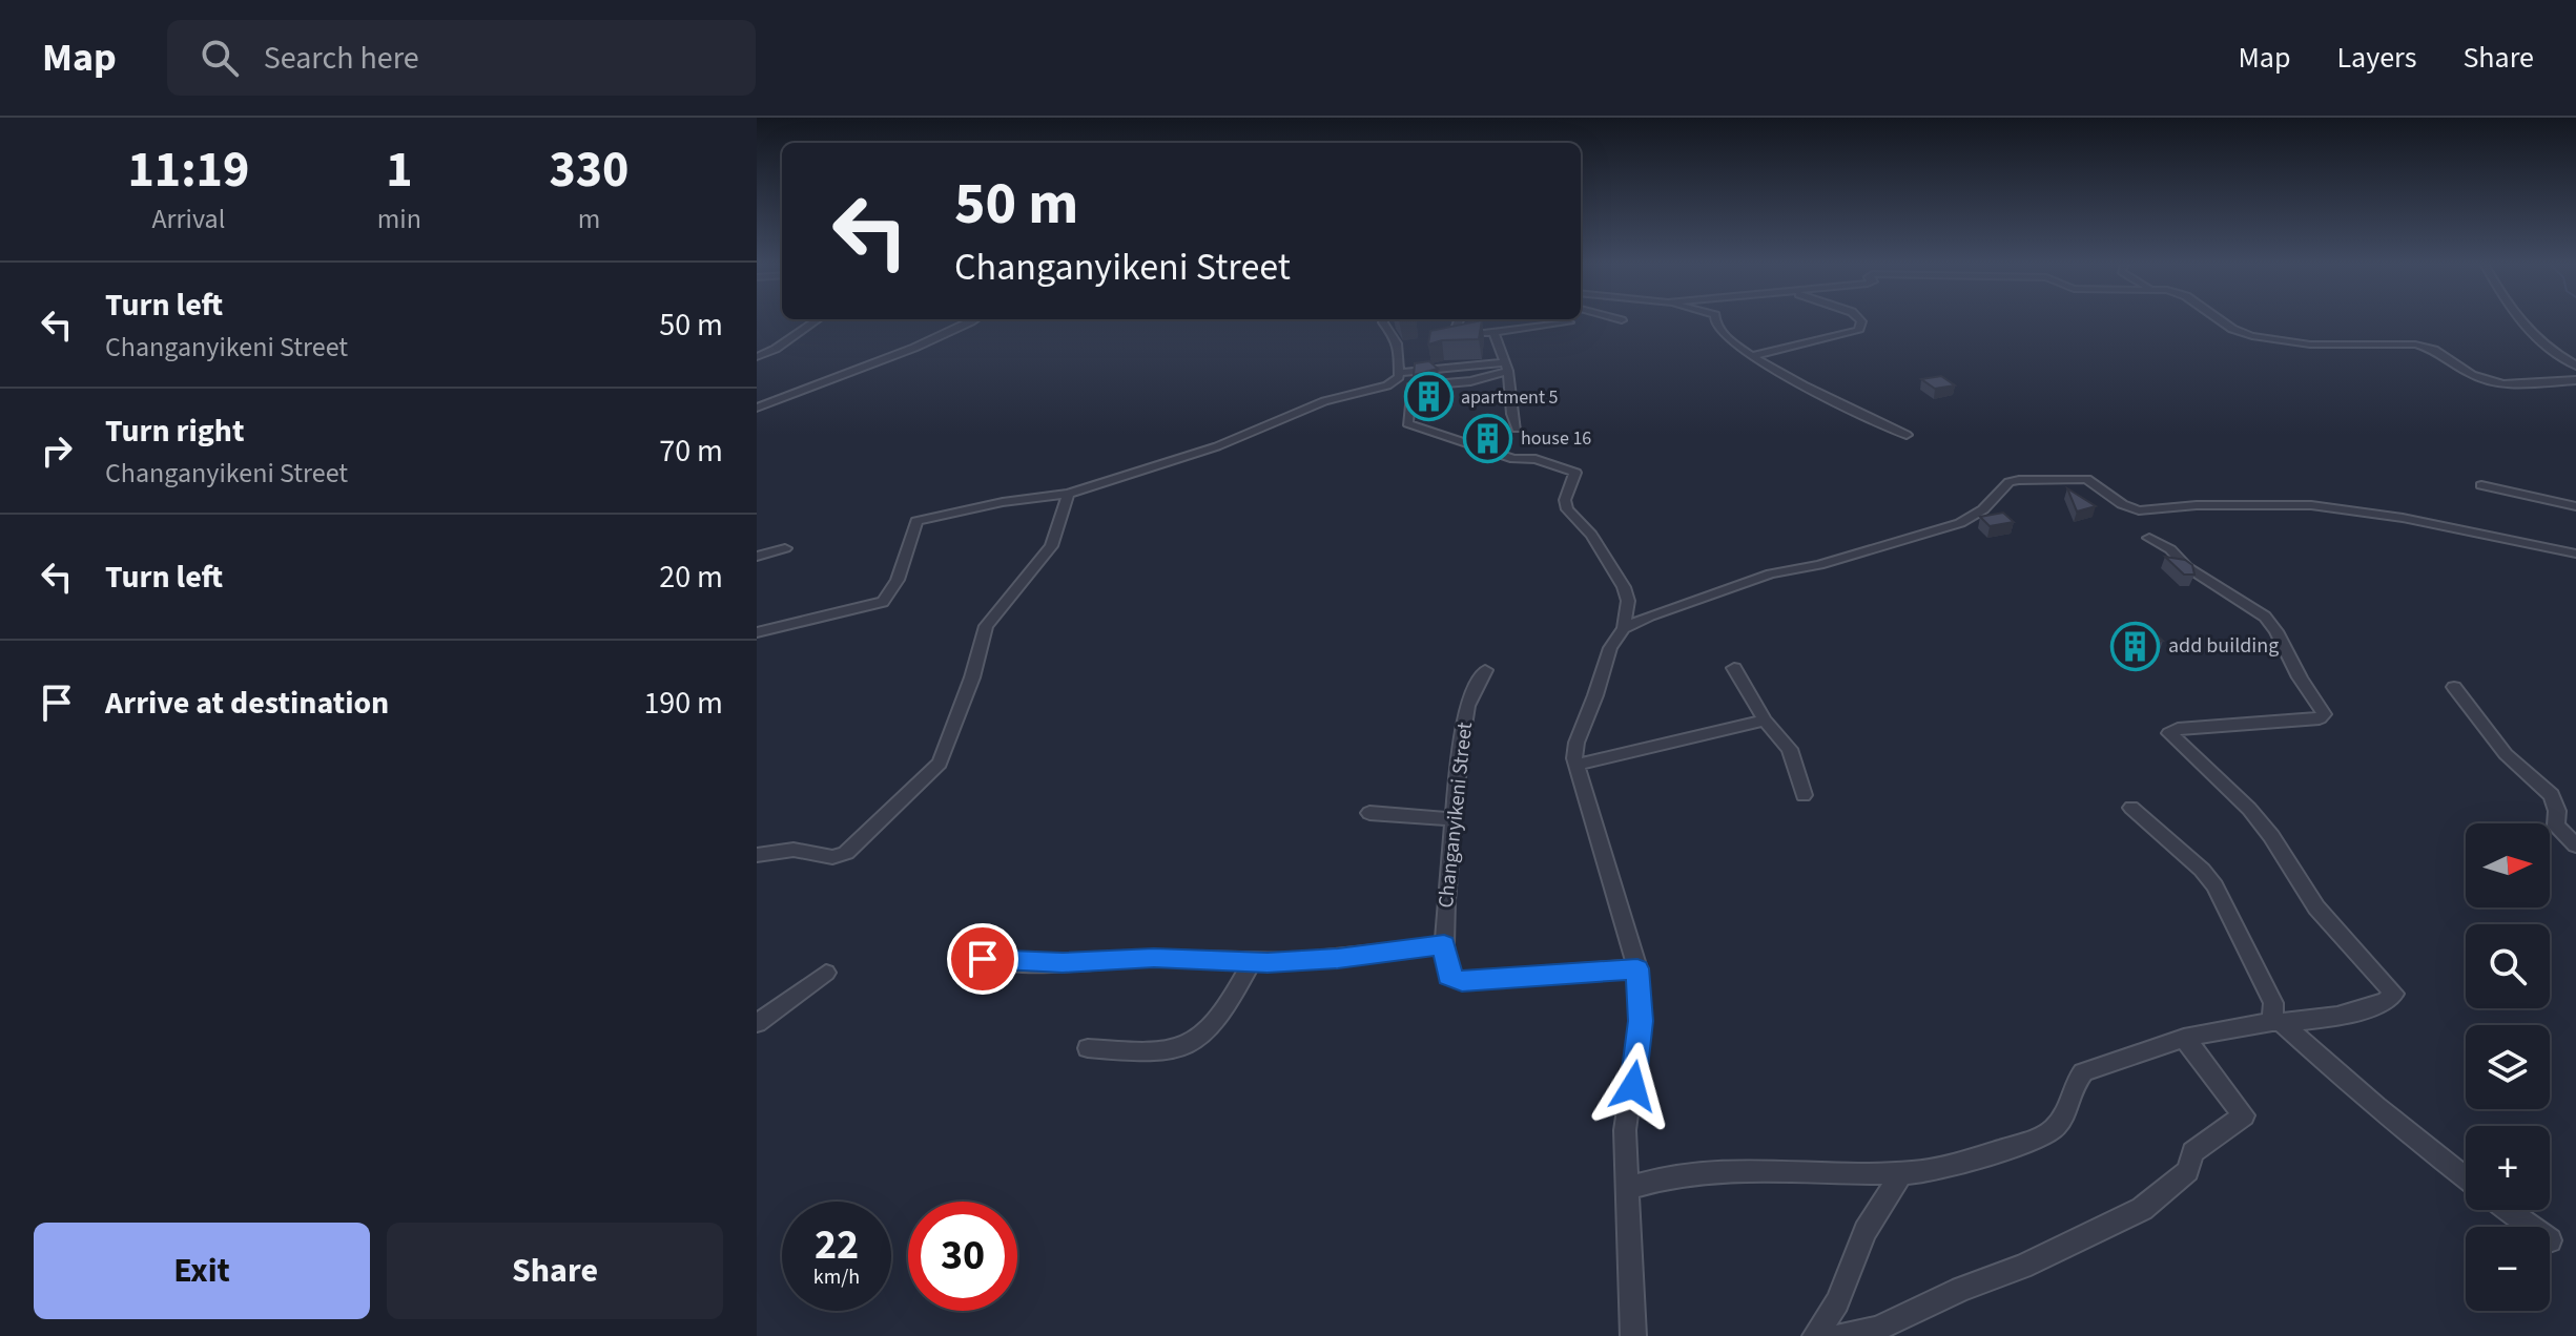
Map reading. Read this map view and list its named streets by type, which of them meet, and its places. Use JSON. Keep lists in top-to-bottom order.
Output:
{
  "streets": {
    "street": ["Changanyikeni Street"]
  },
  "places": {
    "building": ["apartment 5", "house 16", "add building"]
  },
  "north": "right",
  "page": {
    "header": "Map",
    "search": "Search here",
    "nav": ["Map", "Layers", "Share"],
    "eta": [
      "11:19",
      "Arrival",
      "1",
      "min",
      "330",
      "m"
    ],
    "turn": ["50 m", "Changanyikeni Street"],
    "list": [
      {
        "name": "Turn left",
        "note": "Changanyikeni Street",
        "value": "50 m"
      },
      {
        "name": "Turn right",
        "note": "Changanyikeni Street",
        "value": "70 m"
      },
      {
        "name": "Turn left",
        "value": "20 m"
      },
      {
        "name": "Arrive at destination",
        "value": "190 m"
      }
    ],
    "map_buttons": ["+", "−"],
    "speed": "22 km/h",
    "limit": "30",
    "buttons": ["Exit", "Share"]
  }
}
